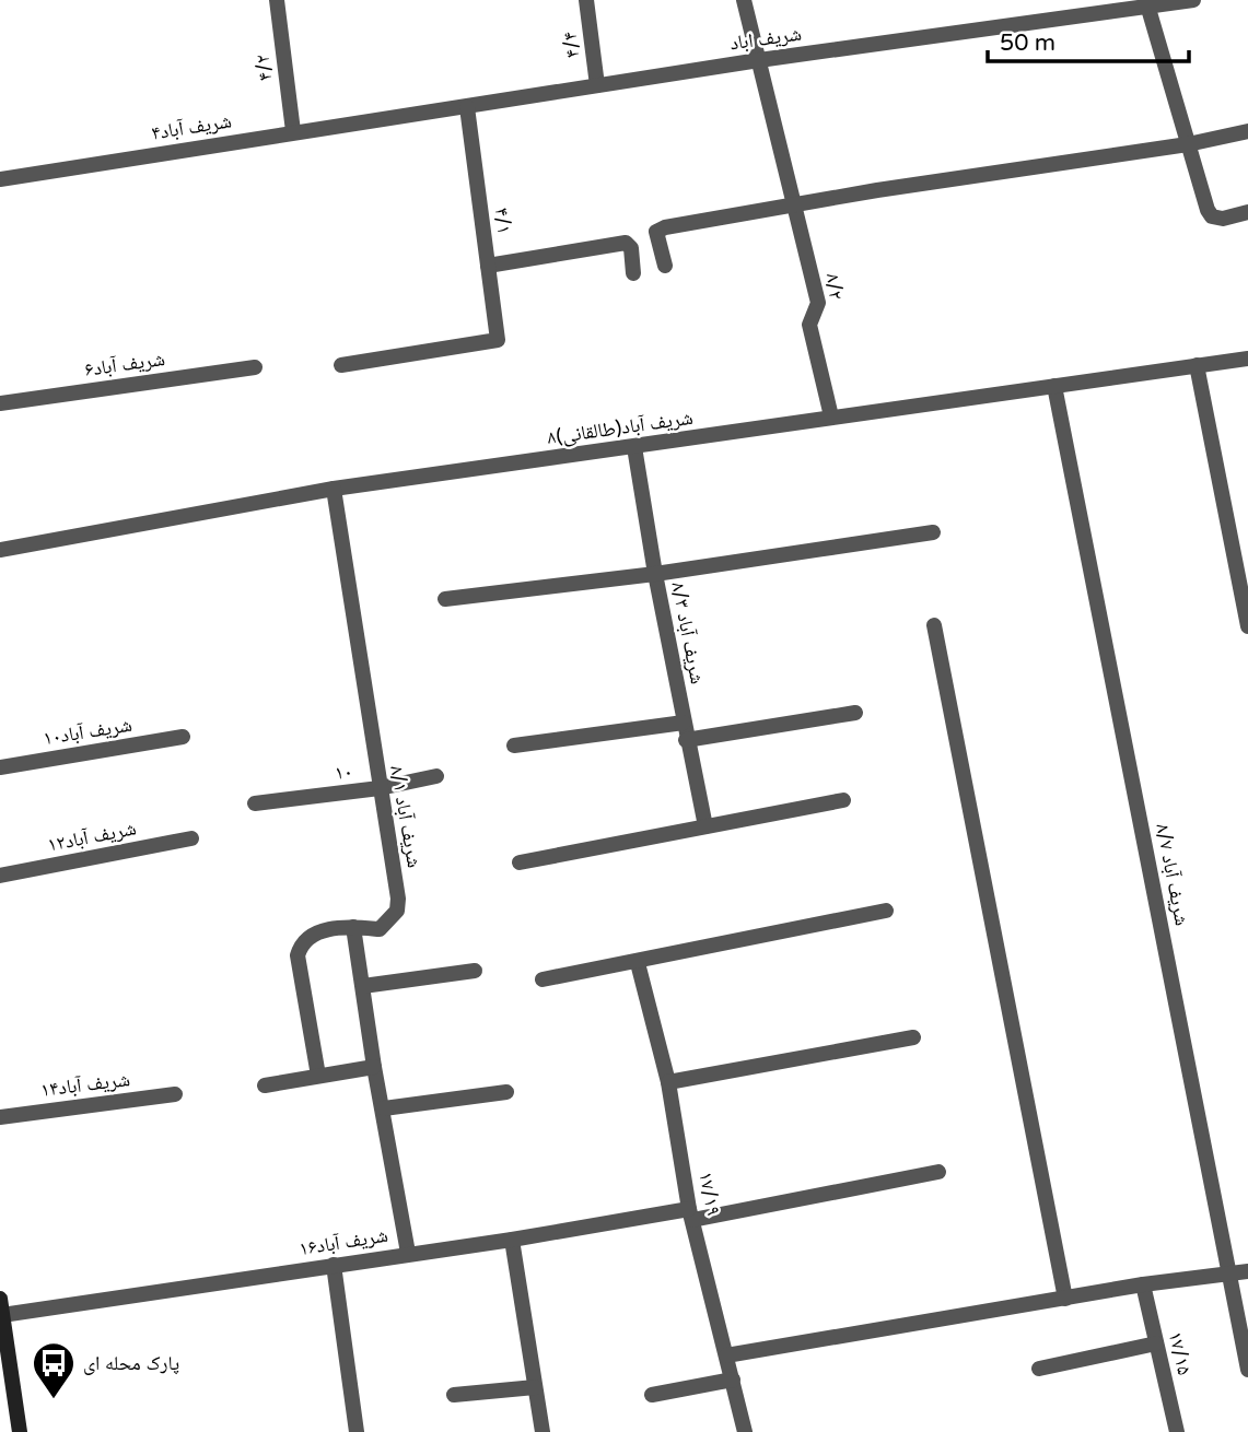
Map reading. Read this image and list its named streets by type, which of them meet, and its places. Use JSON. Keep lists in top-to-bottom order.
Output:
{
  "streets": {
    "street": [
      "شریف اباد",
      "۴/۴",
      "۴/۲",
      "۴شریف آباد",
      "۴/۱",
      "۸/۲",
      "شریف آباد۶",
      "۸شریف آباد(طالقانی)",
      "شریف آباد ۸/۳",
      "شریف آباد۱۰",
      "۱۰",
      "شریف آباد ۸/۱",
      "شریف آباد۱۲",
      "شریف آباد ۸/۷",
      "شریف آباد۱۴",
      "۱۷/۱۹",
      "شریف آباد۱۶",
      "۱۷/۱۵"
    ]
  },
  "crossings": [
    ["شریف اباد", "۴/۴"],
    ["شریف اباد", "۴شریف آباد"],
    ["شریف اباد", "۴/۱"],
    ["شریف اباد", "۸/۲"],
    ["۴/۲", "۴شریف آباد"],
    ["۸/۲", "۸شریف آباد(طالقانی)"],
    ["۸شریف آباد(طالقانی)", "شریف آباد ۸/۳"],
    ["۸شریف آباد(طالقانی)", "شریف آباد ۸/۱"],
    ["۸شریف آباد(طالقانی)", "شریف آباد ۸/۷"],
    ["۱۰", "شریف آباد ۸/۱"],
    ["۱۷/۱۹", "شریف آباد۱۶"]
  ],
  "places": {
    "bus stop": ["پارک محله ای"]
  },
  "scale_bar": "50 m"
}
